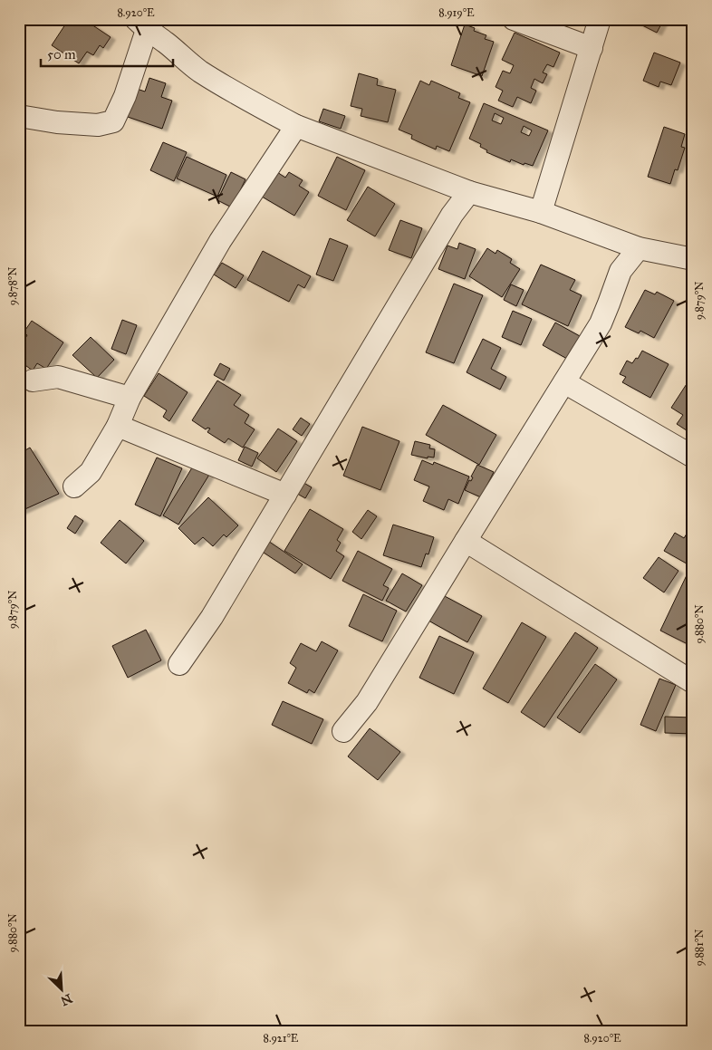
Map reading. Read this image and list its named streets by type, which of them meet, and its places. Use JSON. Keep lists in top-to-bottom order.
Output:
{
  "scale_bar": "50 m",
  "north": "bottom right",
  "coordinates": [
    "8.920°E",
    "8.919°E",
    "9.878°N",
    "9.879°N",
    "9.880°N",
    "9.881°N",
    "8.921°E"
  ]
}
